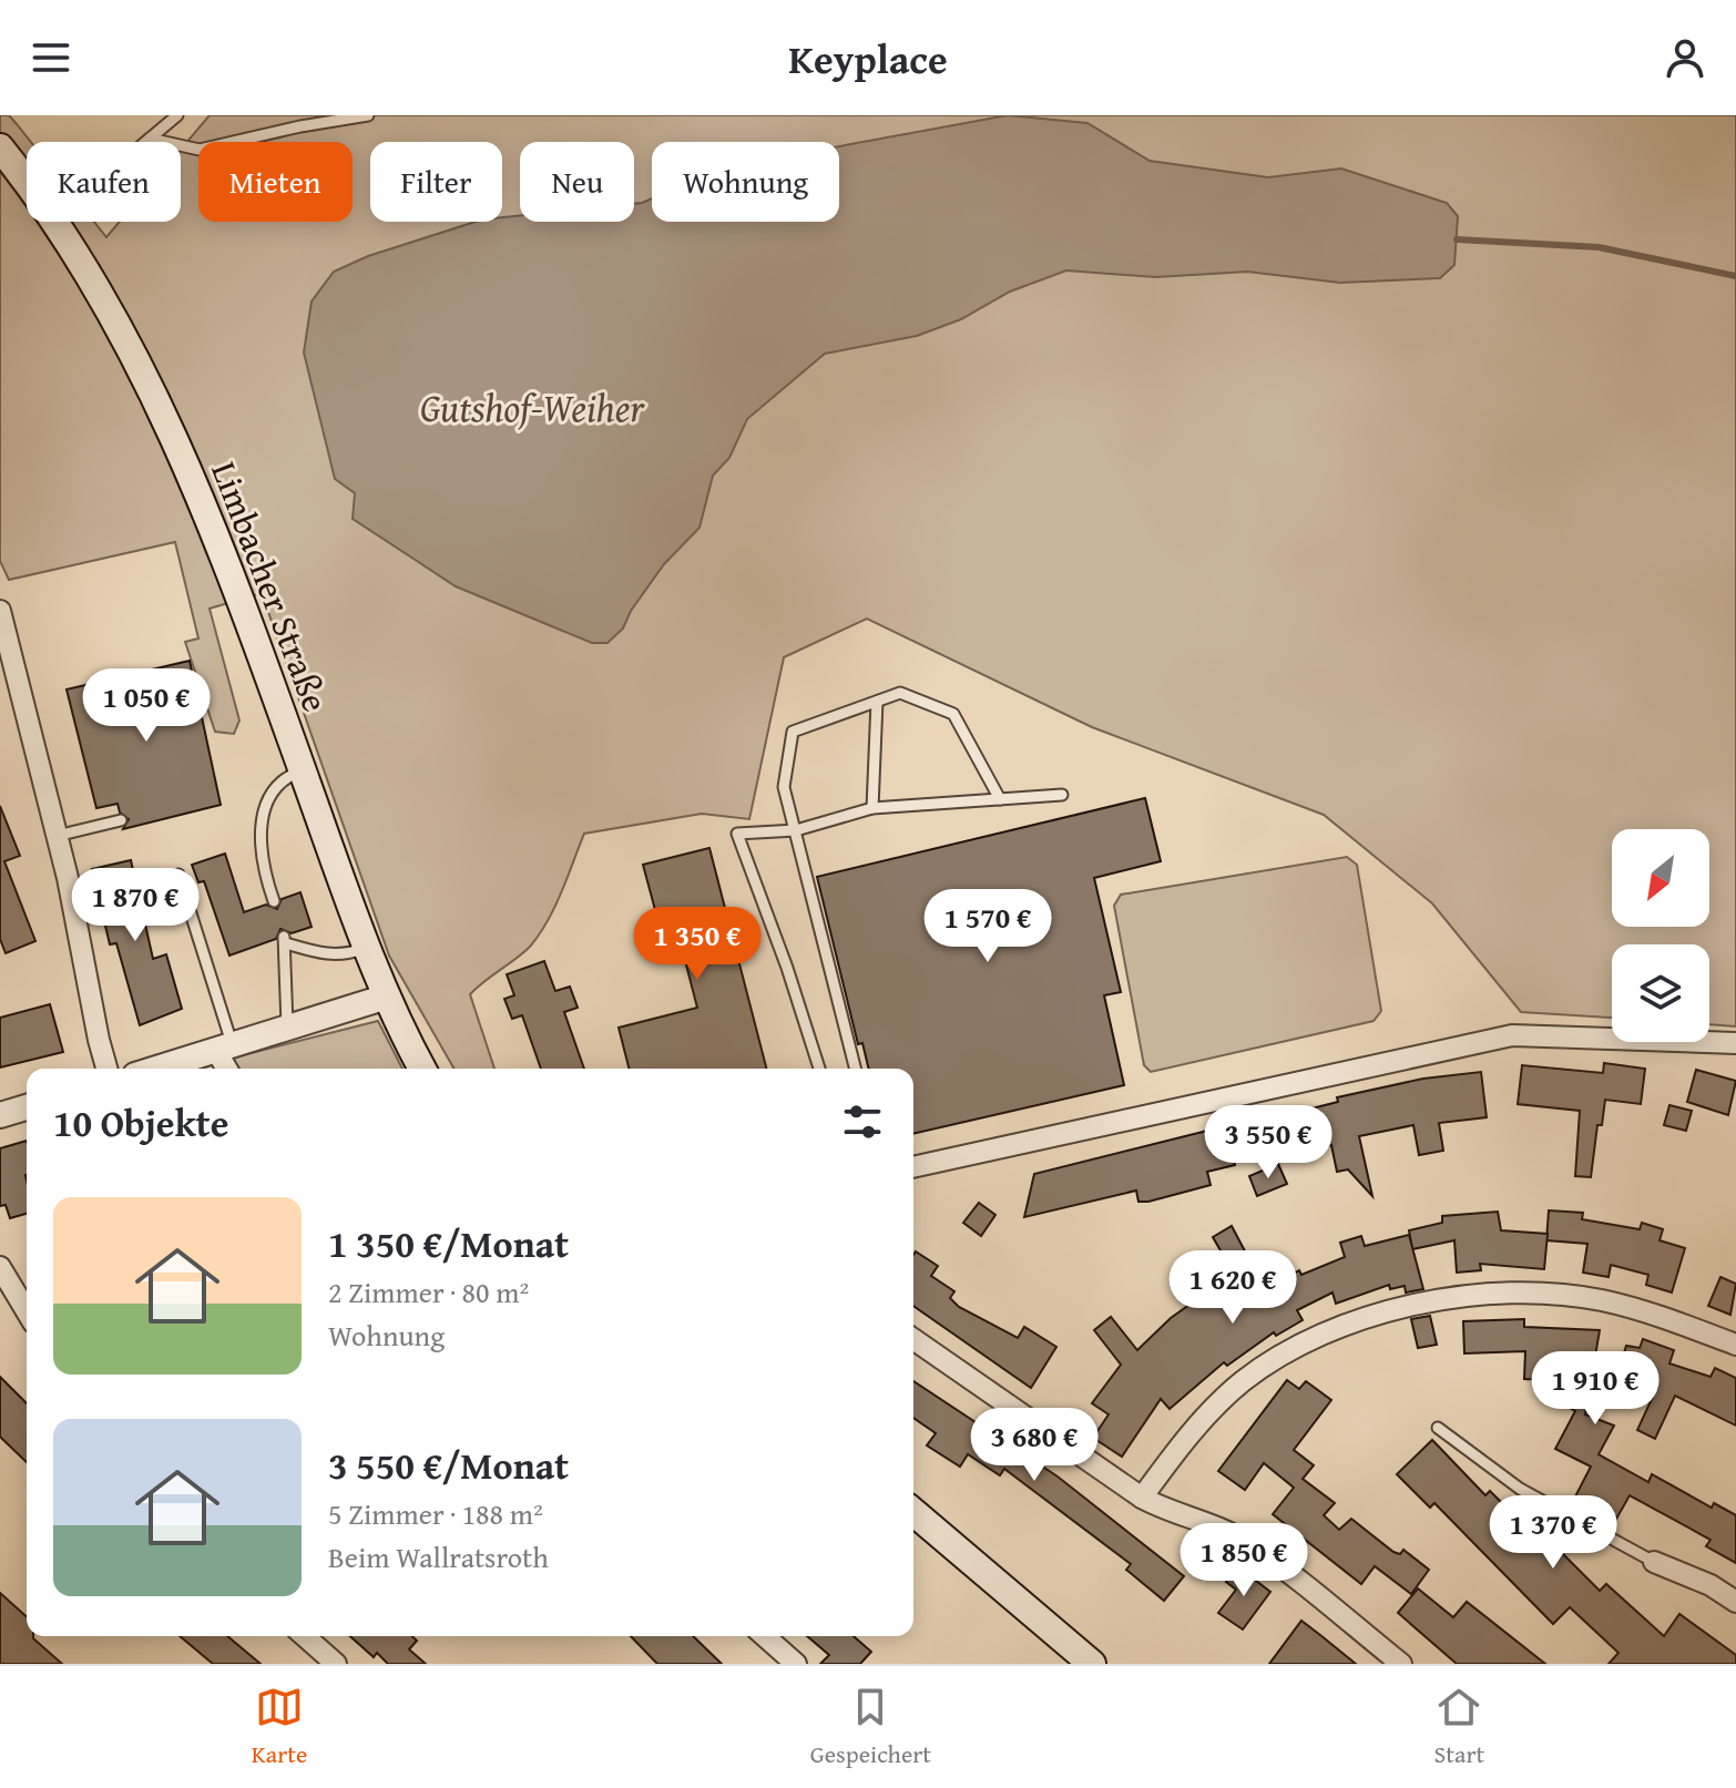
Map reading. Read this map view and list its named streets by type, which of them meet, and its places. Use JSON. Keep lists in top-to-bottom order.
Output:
{
  "streets": {
    "main road": ["Limbacher Straße"]
  },
  "water": ["Gutshof-Weiher"],
  "north": "bottom left",
  "page": {
    "header": "Keyplace",
    "chip": [
      "Kaufen",
      "Mieten",
      "Filter",
      "Neu",
      "Wohnung"
    ],
    "price": [
      "1 050 €",
      "1 870 €",
      "1 570 €",
      "1 350 €",
      "3 550 €",
      "1 620 €",
      "1 910 €",
      "3 680 €",
      "1 370 €",
      "1 850 €"
    ],
    "heading": "10 Objekte",
    "list": [
      {
        "name": "1 350 €/Monat",
        "note": "2 Zimmer · 80 m² · Wohnung"
      },
      {
        "name": "3 550 €/Monat",
        "note": "5 Zimmer · 188 m² · Beim Wallratsroth"
      }
    ],
    "tabs": ["Karte", "Gespeichert", "Start"]
  }
}
